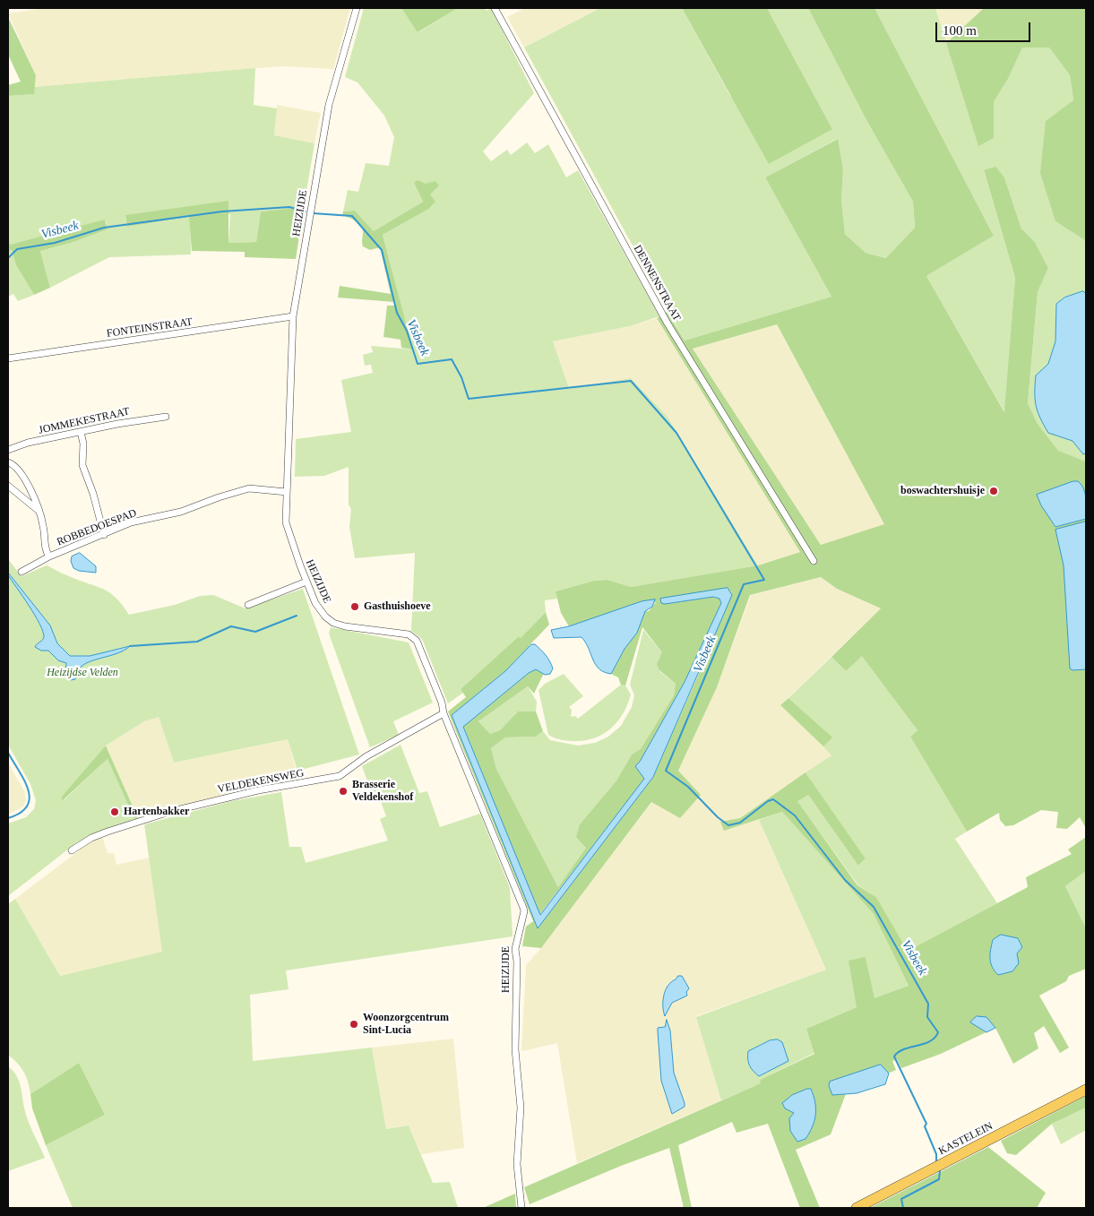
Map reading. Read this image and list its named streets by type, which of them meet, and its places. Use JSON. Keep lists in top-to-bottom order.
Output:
{
  "streets": {
    "main road": ["KASTELEIN"],
    "street": [
      "HEIZIJDE",
      "DENNENSTRAAT",
      "FONTEINSTRAAT",
      "JOMMEKESTRAAT",
      "ROBBEDOESPAD",
      "VELDEKENSWEG"
    ]
  },
  "crossings": [
    ["HEIZIJDE", "FONTEINSTRAAT"],
    ["HEIZIJDE", "ROBBEDOESPAD"],
    ["HEIZIJDE", "VELDEKENSWEG"]
  ],
  "water": ["Visbeek"],
  "parks": ["Heizijdse Velden"],
  "places": [
    "boswachtershuisje",
    "Gasthuishoeve",
    "Brasserie Veldekenshof",
    "Hartenbakker",
    "Woonzorgcentrum Sint-Lucia"
  ],
  "scale_bar": "100 m"
}
